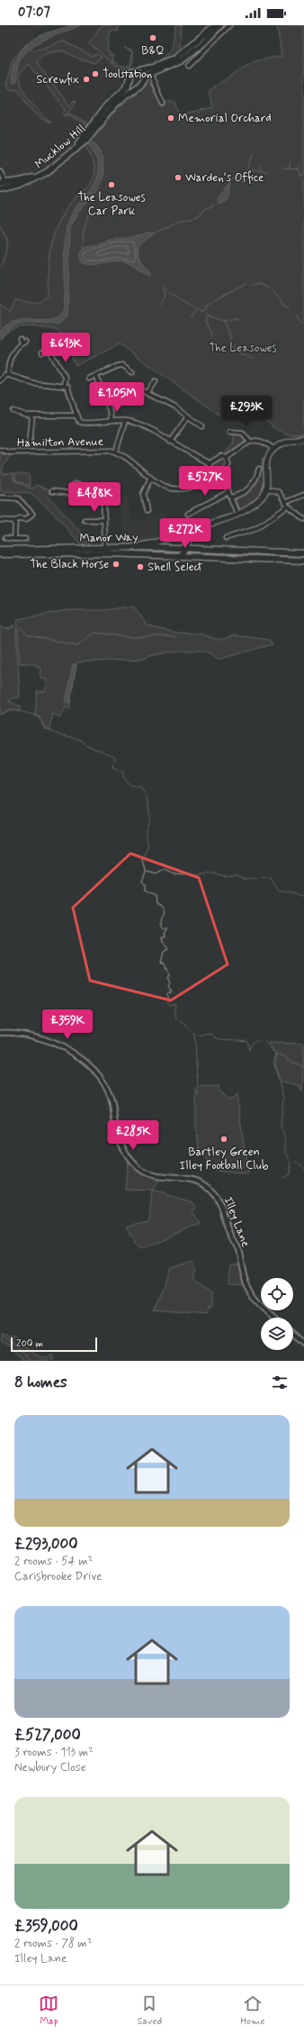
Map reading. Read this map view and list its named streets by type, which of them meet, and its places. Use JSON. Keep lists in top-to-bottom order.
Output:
{
  "streets": {
    "highway": ["Mucklow Hill", "Manor Way"],
    "street": ["Hamilton Avenue", "Illey Lane"]
  },
  "parks": ["The Leasowes"],
  "places": [
    "B&Q",
    "Toolstation",
    "Screwfix",
    "Memorial Orchard",
    "Warden's Office",
    "The Leasowes Car Park",
    "The Black Horse",
    "Shell Select",
    "Bartley Green Illey Football Club"
  ],
  "scale_bar": "200 m",
  "page": {
    "status": "07:07",
    "price": [
      "£613K",
      "£1.05M",
      "£293K",
      "£527K",
      "£488K",
      "£272K",
      "£359K",
      "£285K"
    ],
    "scale": "200 m",
    "heading": "8 homes",
    "list": [
      {
        "name": "£293,000",
        "note": "2 rooms · 54 m² · Carisbrooke Drive"
      },
      {
        "name": "£527,000",
        "note": "3 rooms · 113 m² · Newbury Close"
      },
      {
        "name": "£359,000",
        "note": "2 rooms · 78 m² · Illey Lane"
      }
    ],
    "tabs": ["Map", "Saved", "Home"]
  }
}
